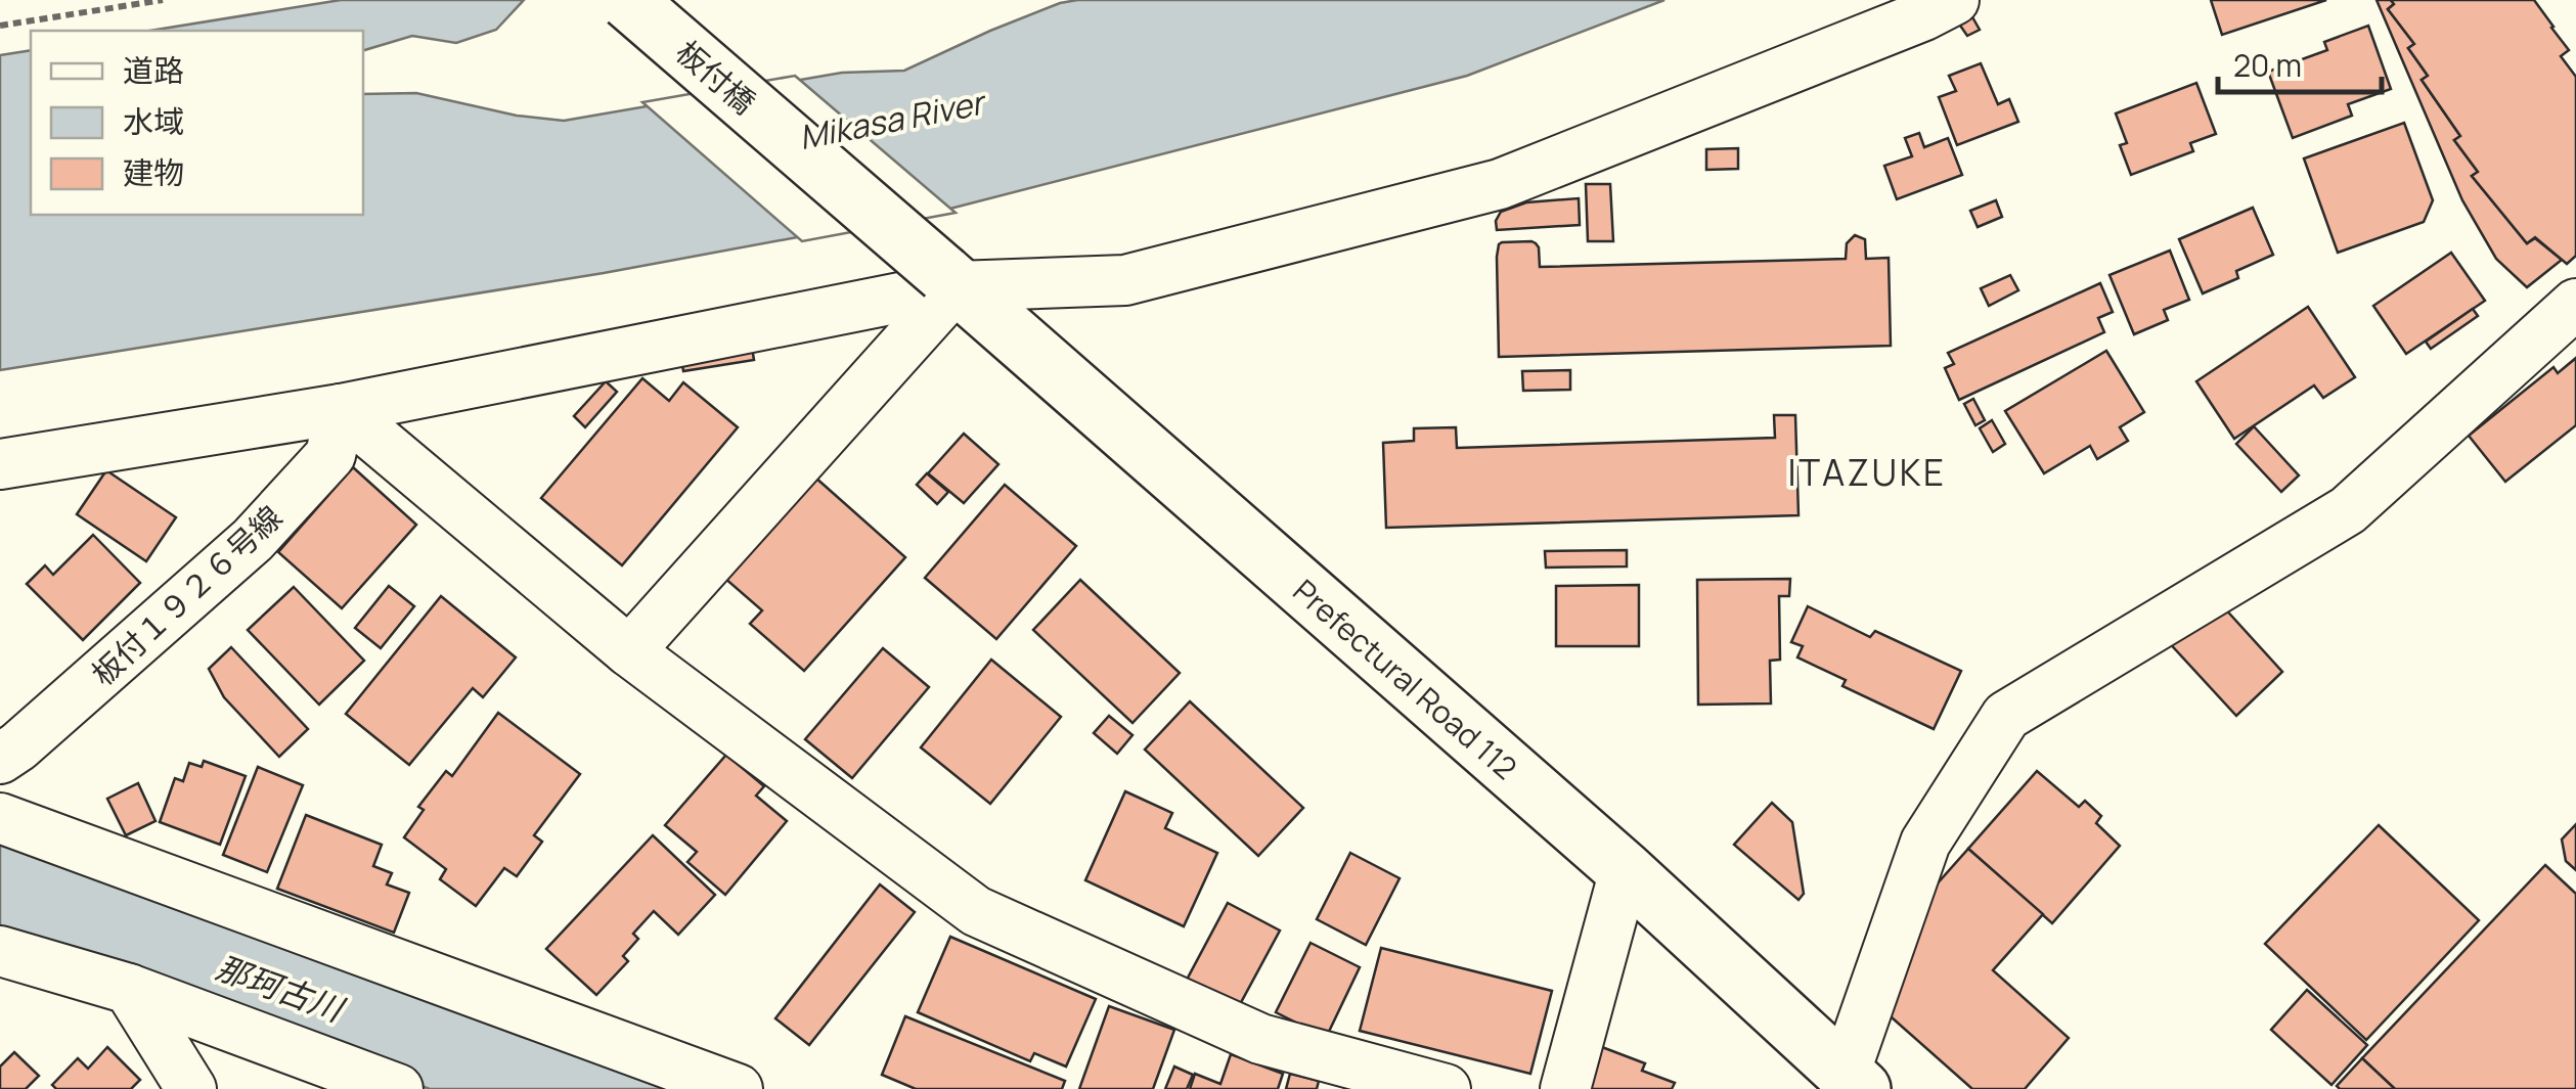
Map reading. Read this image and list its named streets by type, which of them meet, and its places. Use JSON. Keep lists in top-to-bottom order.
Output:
{
  "streets": {
    "main road": ["板付橋", "Prefectural Road 112"],
    "street": ["板付１９２６号線"]
  },
  "crossings": [
    ["板付橋", "Prefectural Road 112"]
  ],
  "districts": ["ITAZUKE"],
  "water": ["Mikasa River", "那珂古川"],
  "legend": ["道路", "水域", "建物"],
  "scale_bar": "20 m"
}
